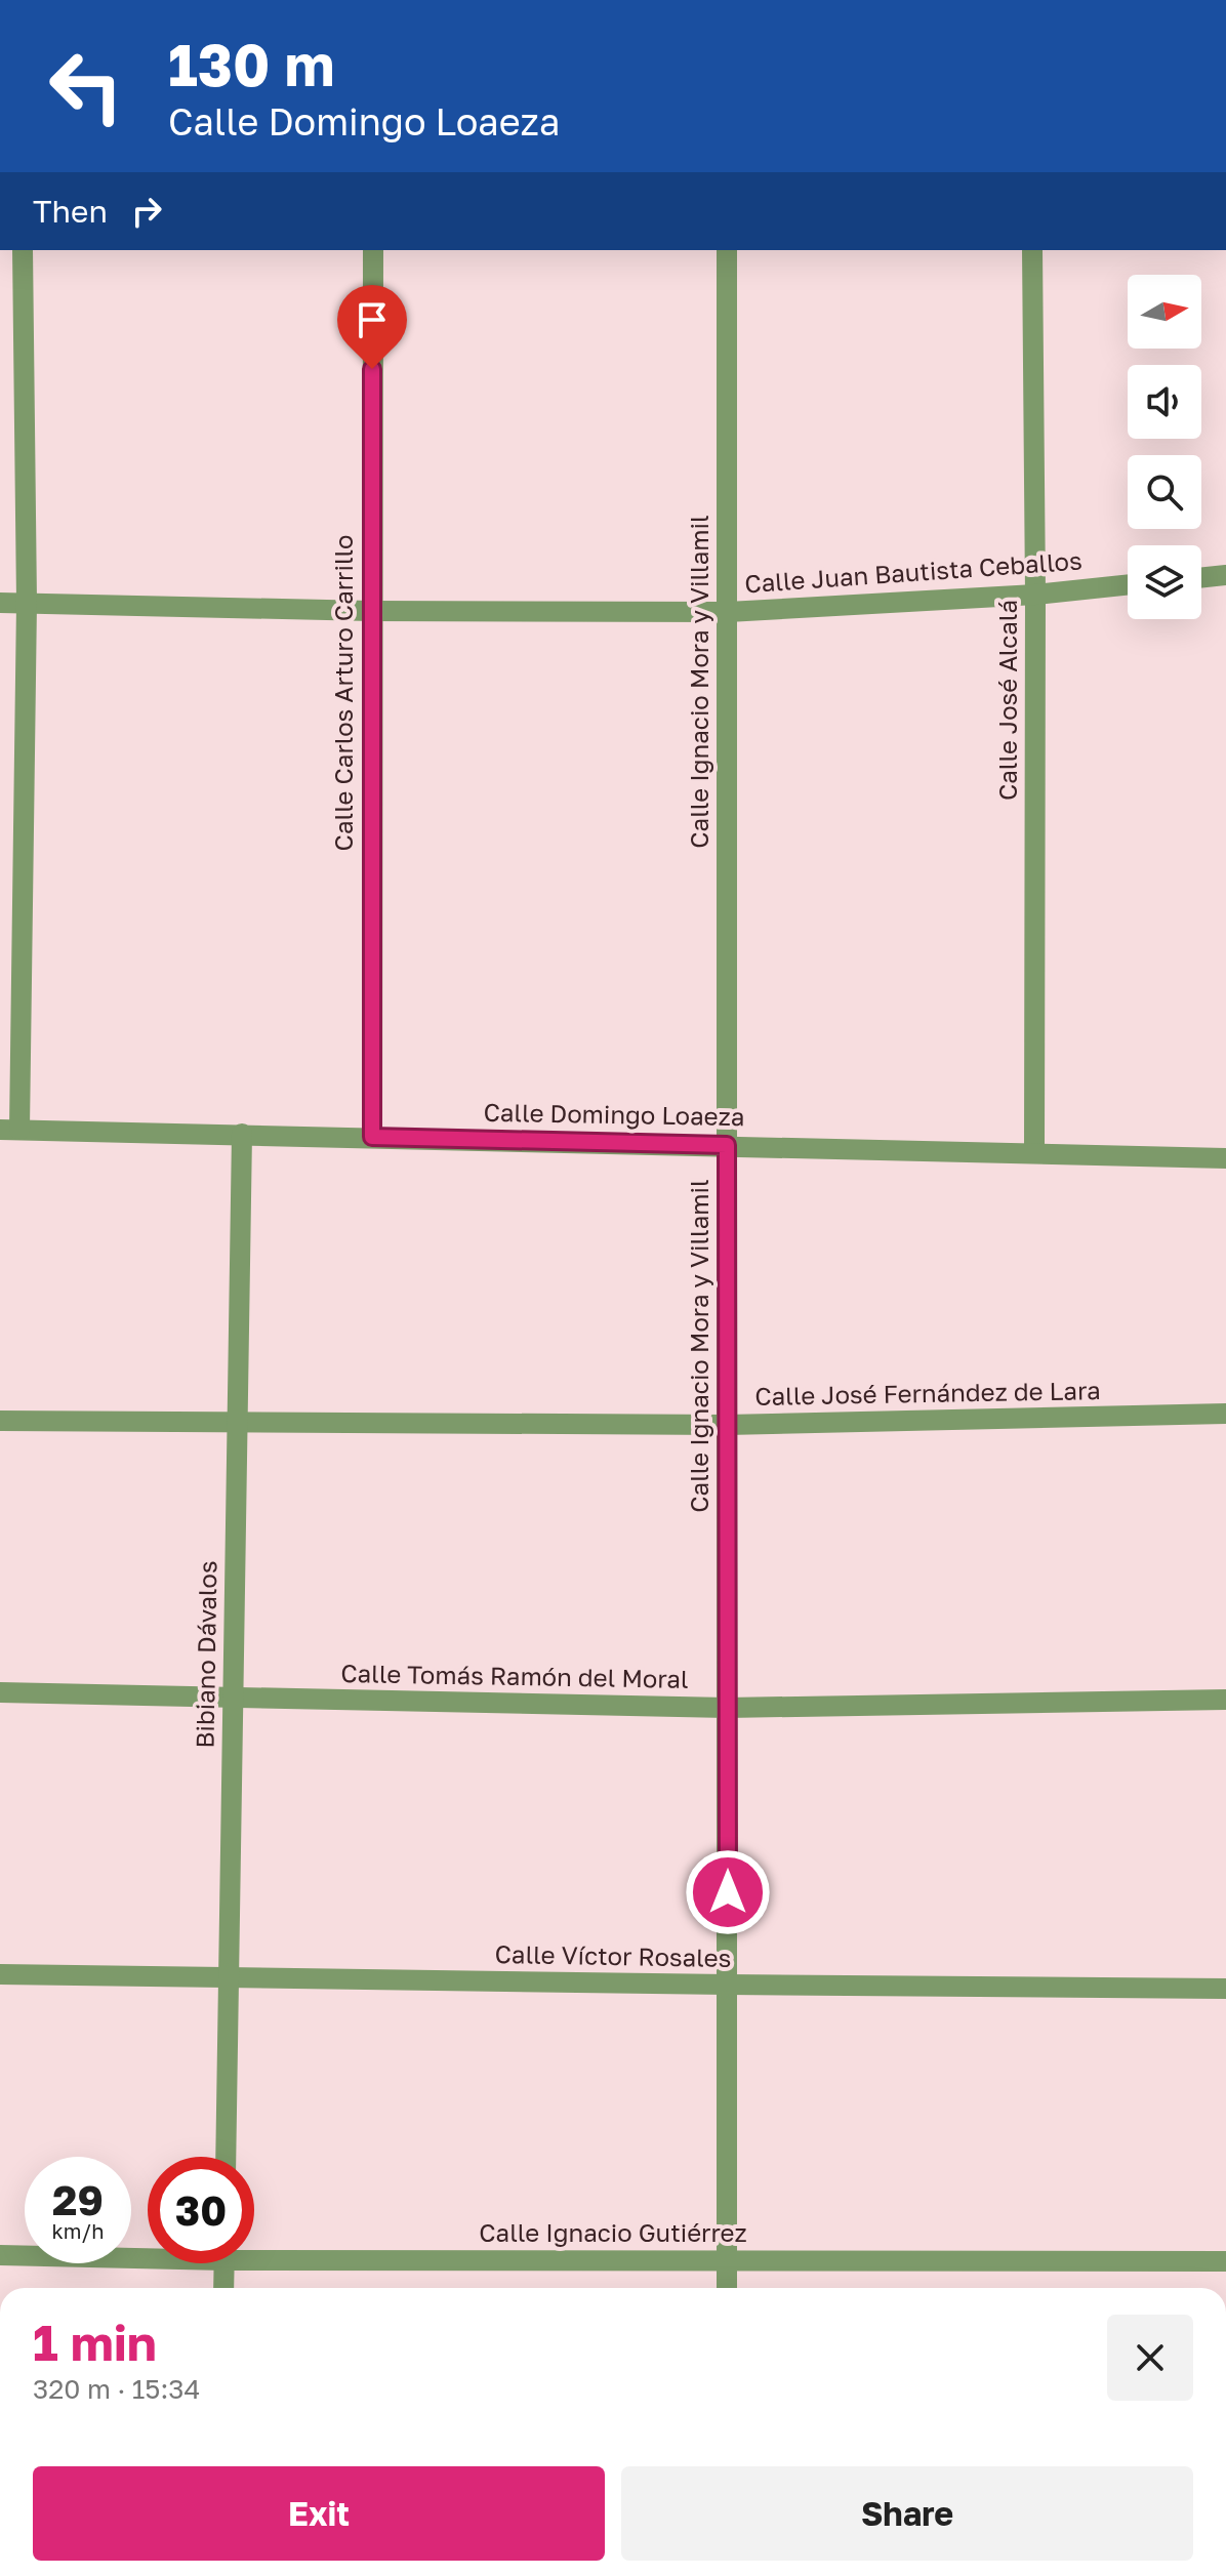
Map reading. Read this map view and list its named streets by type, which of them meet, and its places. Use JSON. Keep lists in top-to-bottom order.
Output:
{
  "streets": {
    "street": [
      "Calle Juan Bautista Ceballos",
      "Calle Ignacio Mora y Villamil",
      "Calle Carlos Arturo Carrillo",
      "Calle José Alcalá",
      "Calle Domingo Loaeza",
      "Calle José Fernández de Lara",
      "Bibiano Dávalos",
      "Calle Tomás Ramón del Moral",
      "Calle Víctor Rosales",
      "Calle Ignacio Gutiérrez"
    ]
  },
  "crossings": [
    ["Calle Juan Bautista Ceballos", "Calle Ignacio Mora y Villamil"],
    ["Calle Juan Bautista Ceballos", "Calle Carlos Arturo Carrillo"],
    ["Calle Juan Bautista Ceballos", "Calle José Alcalá"],
    ["Calle Ignacio Mora y Villamil", "Calle Domingo Loaeza"],
    ["Calle Ignacio Mora y Villamil", "Calle José Fernández de Lara"],
    ["Calle Ignacio Mora y Villamil", "Calle Tomás Ramón del Moral"],
    ["Calle Ignacio Mora y Villamil", "Calle Víctor Rosales"],
    ["Calle Ignacio Mora y Villamil", "Calle Ignacio Gutiérrez"],
    ["Calle Carlos Arturo Carrillo", "Calle Domingo Loaeza"],
    ["Calle José Alcalá", "Calle Domingo Loaeza"],
    ["Calle Domingo Loaeza", "Bibiano Dávalos"],
    ["Calle José Fernández de Lara", "Bibiano Dávalos"],
    ["Bibiano Dávalos", "Calle Tomás Ramón del Moral"],
    ["Bibiano Dávalos", "Calle Víctor Rosales"]
  ],
  "north": "right",
  "page": {
    "turn": ["130 m", "Calle Domingo Loaeza"],
    "then": "Then",
    "speed": "29 km/h",
    "limit": "30",
    "heading": ["1 min", "320 m · 15:34"],
    "buttons": ["Exit", "Share"]
  }
}
